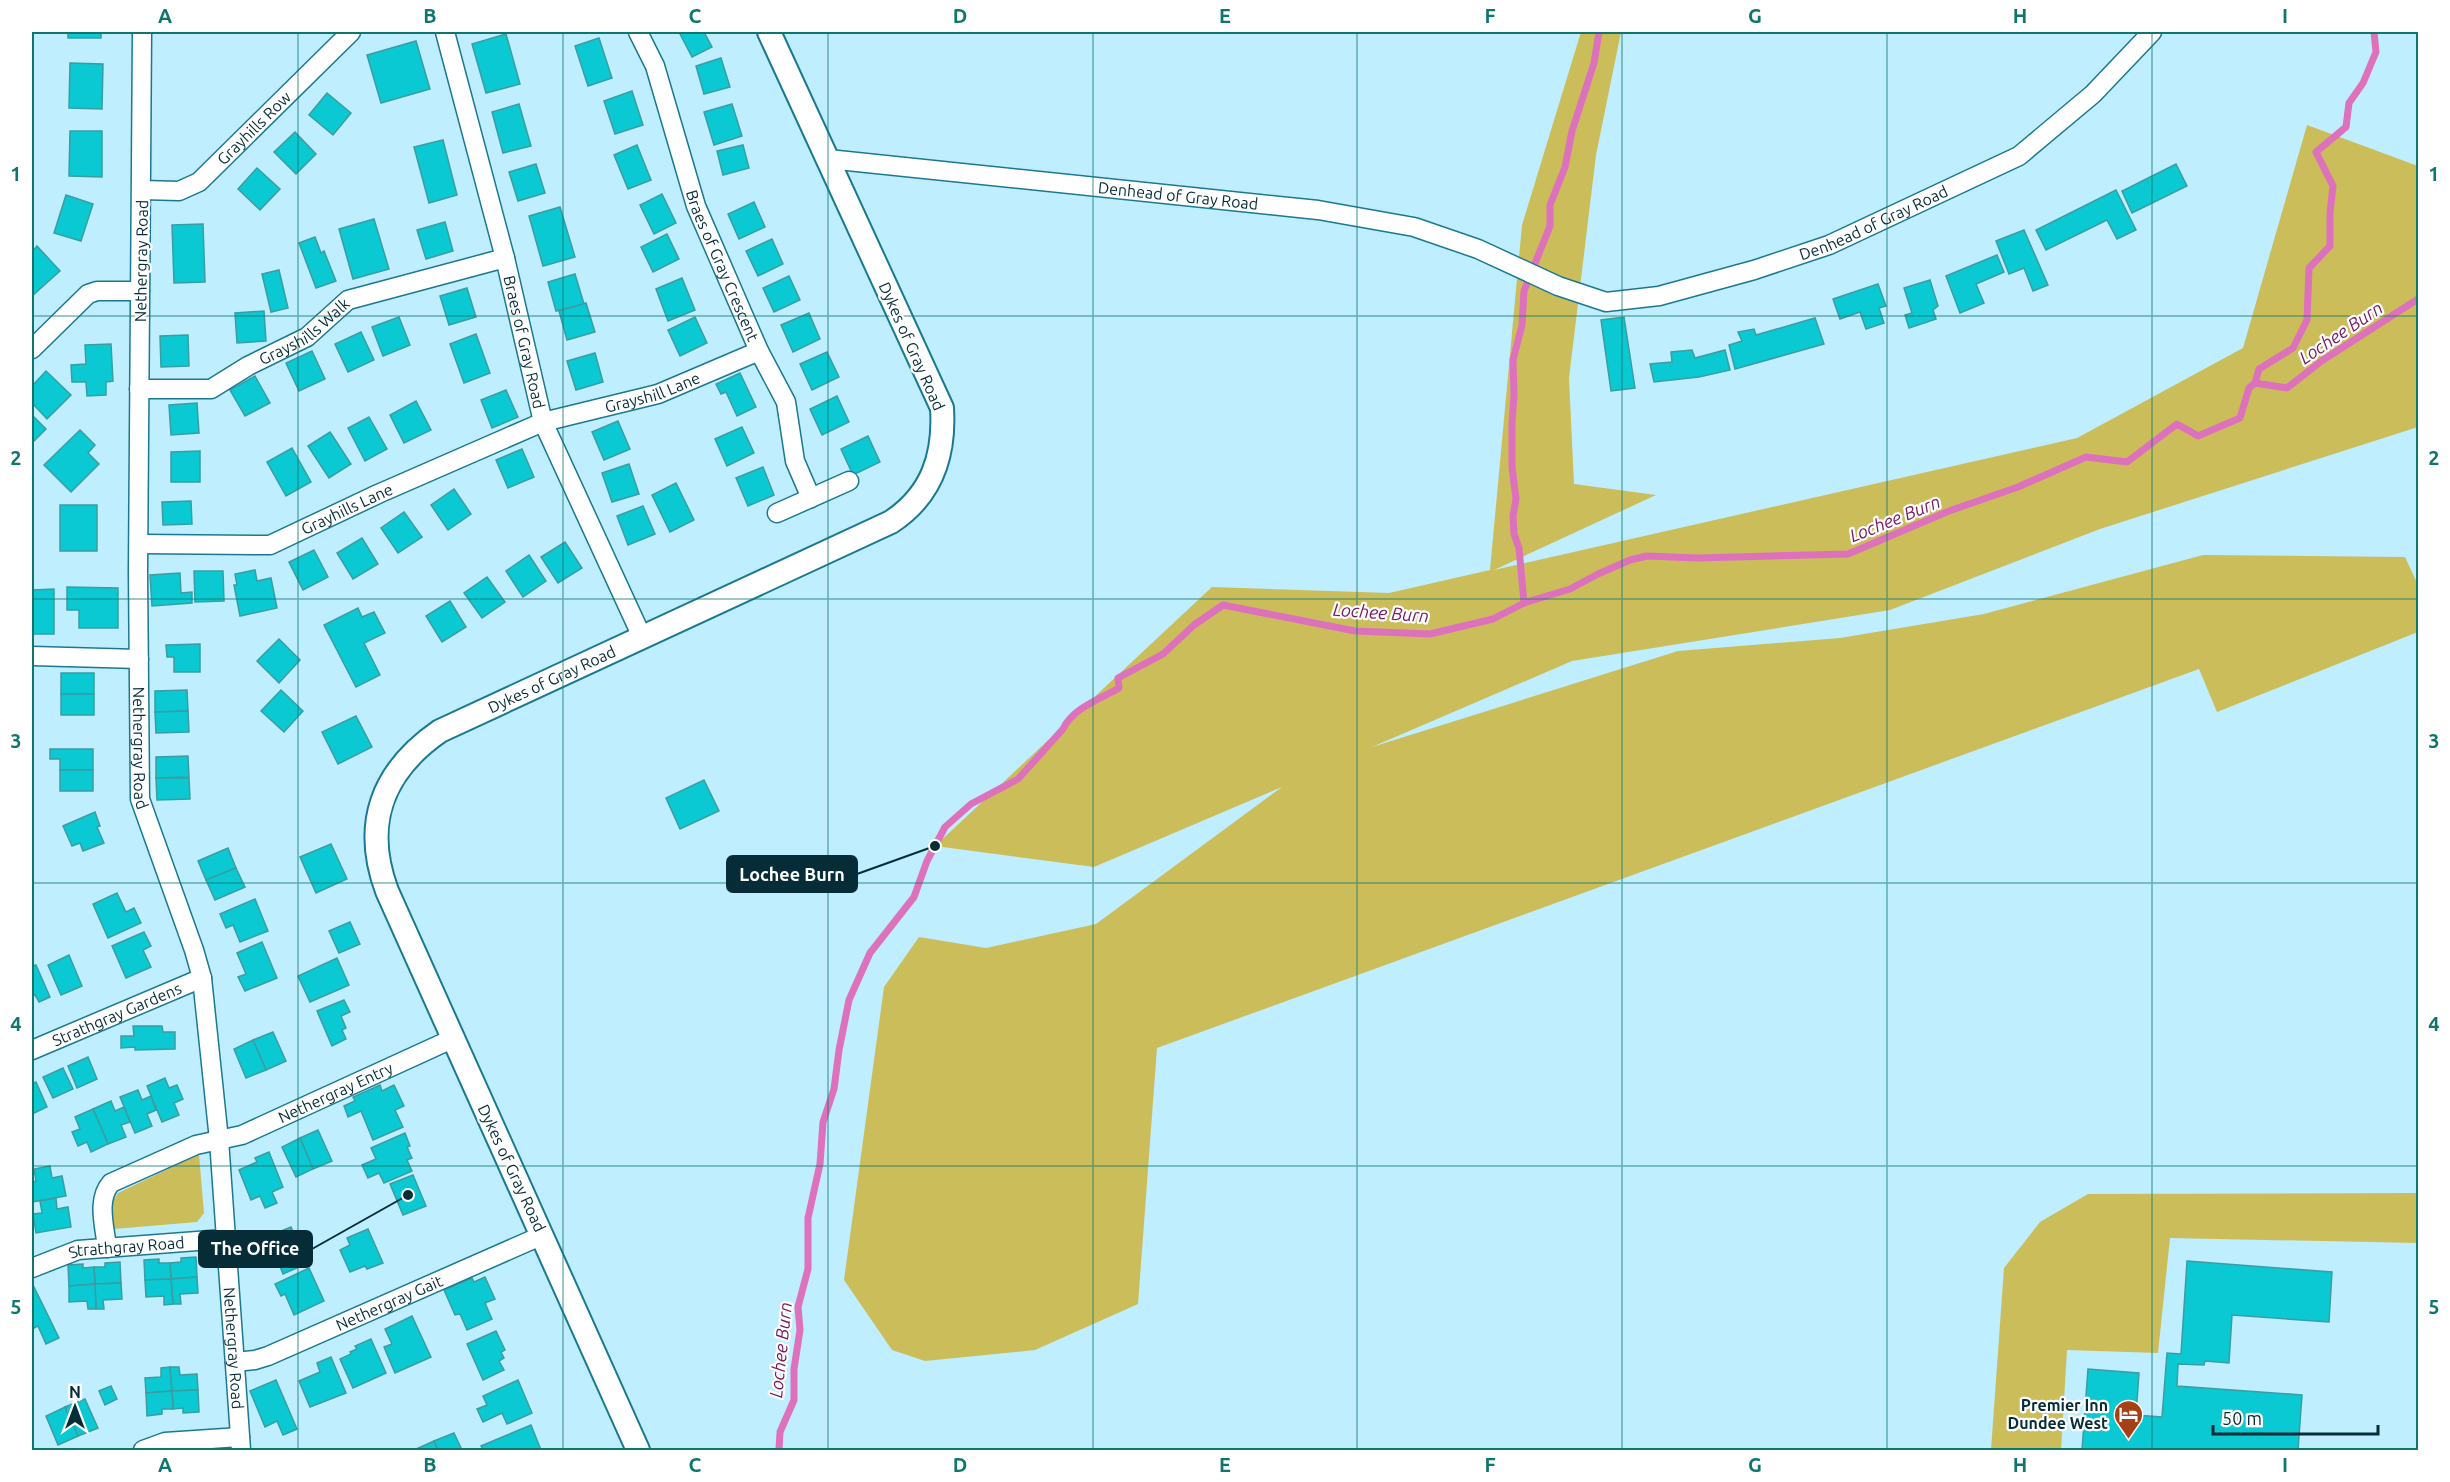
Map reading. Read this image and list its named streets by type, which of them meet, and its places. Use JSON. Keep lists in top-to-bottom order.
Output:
{
  "streets": {
    "street": [
      "Grayhills Row",
      "Denhead of Gray Road",
      "Nethergray Road",
      "Braes of Gray Crescent",
      "Grayshills Walk",
      "Braes of Gray Road",
      "Dykes of Gray Road",
      "Grayshill Lane",
      "Grayhills Lane",
      "Strathgray Gardens",
      "Nethergray Entry",
      "Strathgray Road",
      "Nethergray Gait"
    ]
  },
  "crossings": [
    ["Grayhills Row", "Nethergray Road"],
    ["Denhead of Gray Road", "Dykes of Gray Road"],
    ["Nethergray Road", "Grayshills Walk"],
    ["Nethergray Road", "Grayhills Lane"],
    ["Nethergray Road", "Strathgray Gardens"],
    ["Nethergray Road", "Nethergray Entry"],
    ["Nethergray Road", "Strathgray Road"],
    ["Nethergray Road", "Nethergray Gait"],
    ["Braes of Gray Crescent", "Grayshill Lane"],
    ["Grayshills Walk", "Braes of Gray Road"],
    ["Braes of Gray Road", "Dykes of Gray Road"],
    ["Braes of Gray Road", "Grayshill Lane"],
    ["Braes of Gray Road", "Grayhills Lane"],
    ["Dykes of Gray Road", "Nethergray Entry"],
    ["Dykes of Gray Road", "Nethergray Gait"],
    ["Grayshill Lane", "Grayhills Lane"],
    ["Nethergray Entry", "Strathgray Road"]
  ],
  "water": ["Lochee Burn"],
  "places": {
    "other": ["Lochee Burn", "The Office"],
    "hotel": ["Premier Inn Dundee West"]
  },
  "scale_bar": "50 m",
  "north": "top",
  "grid": {
    "columns": [
      "A",
      "B",
      "C",
      "D",
      "E",
      "F",
      "G",
      "H",
      "I"
    ],
    "rows": [
      "1",
      "2",
      "3",
      "4",
      "5"
    ]
  }
}
